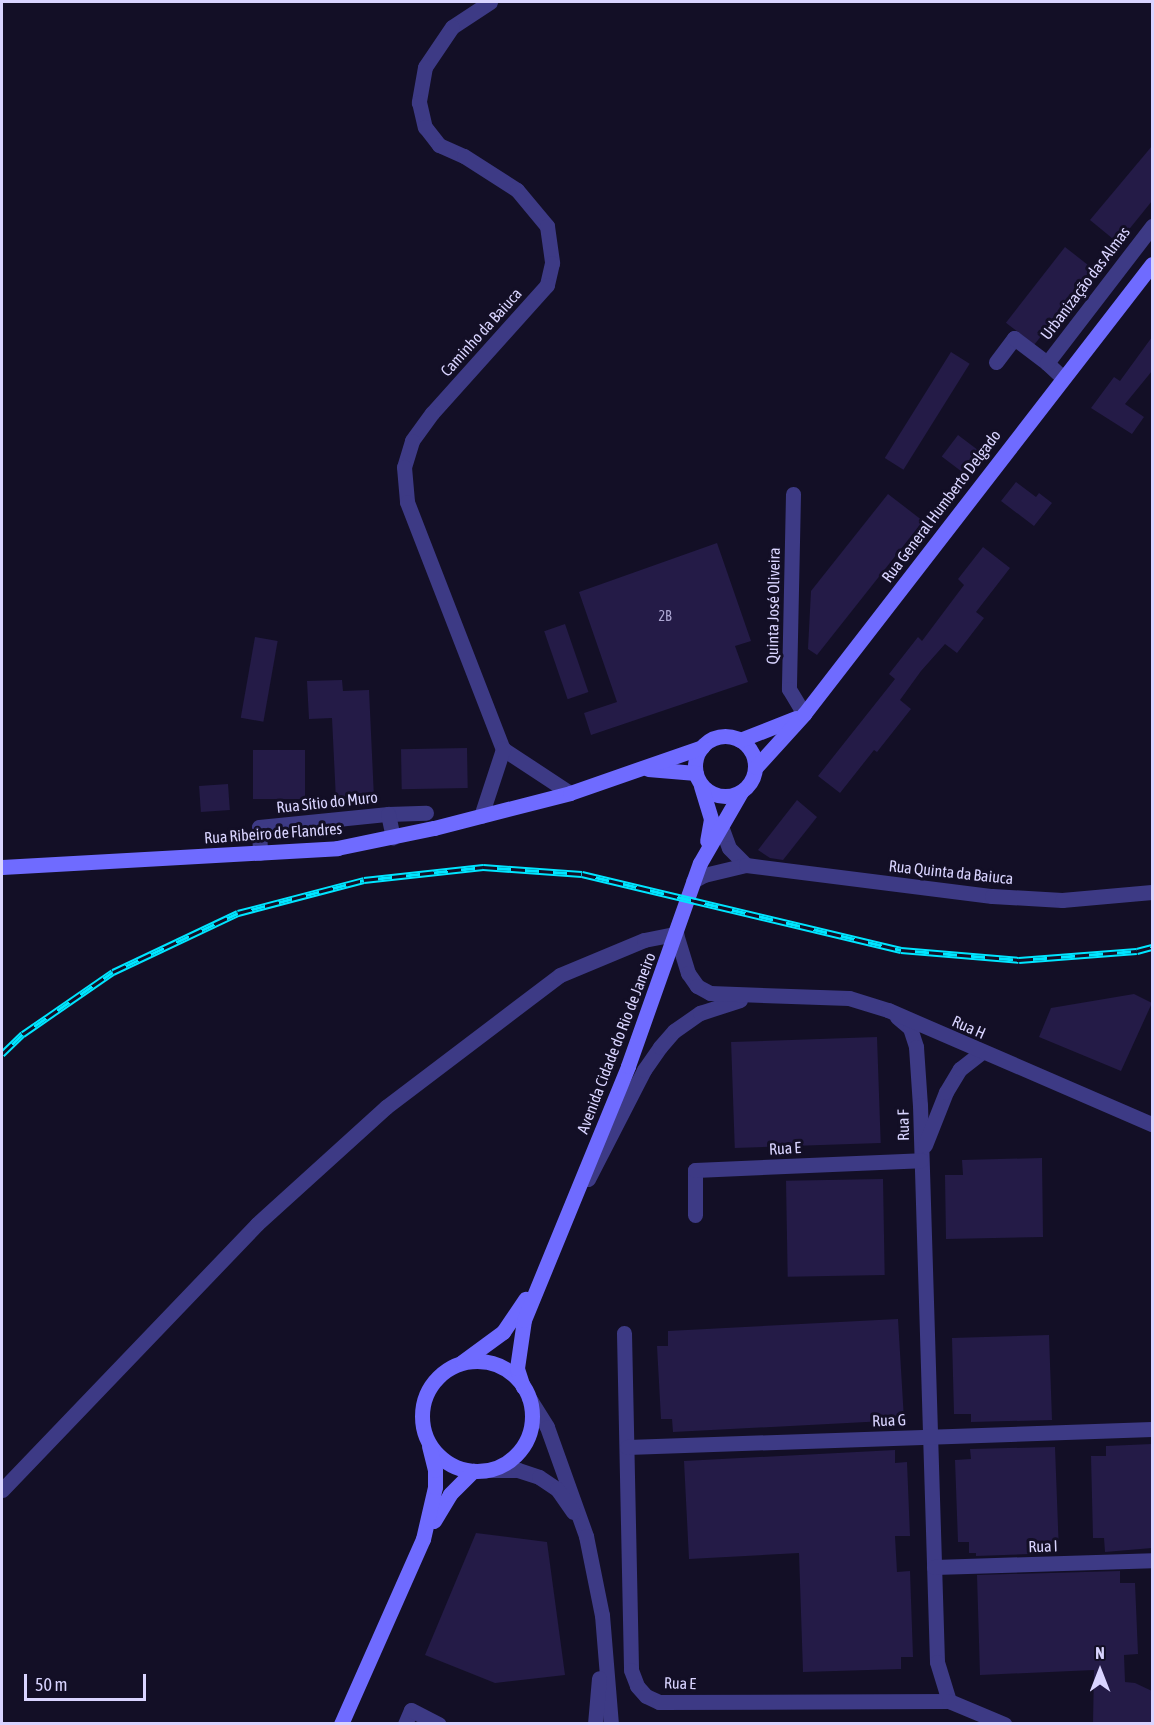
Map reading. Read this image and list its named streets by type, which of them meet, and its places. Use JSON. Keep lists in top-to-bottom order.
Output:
{
  "streets": {
    "main road": ["Rua General Humberto Delgado", "Rua Ribeiro de Flandres", "Avenida Cidade do Rio de Janeiro"],
    "street": [
      "Urbanização das Almas",
      "Caminho da Baiuca",
      "Quinta José Oliveira",
      "Rua Sítio do Muro",
      "Rua Quinta da Baiuca",
      "Rua H",
      "Rua F",
      "Rua E",
      "Rua G",
      "Rua I"
    ]
  },
  "crossings": [
    ["Urbanização das Almas", "Rua General Humberto Delgado"],
    ["Rua General Humberto Delgado", "Quinta José Oliveira"],
    ["Rua General Humberto Delgado", "Rua Ribeiro de Flandres"],
    ["Quinta José Oliveira", "Rua Ribeiro de Flandres"],
    ["Rua Sítio do Muro", "Rua Ribeiro de Flandres"],
    ["Rua Quinta da Baiuca", "Avenida Cidade do Rio de Janeiro"],
    ["Rua H", "Avenida Cidade do Rio de Janeiro"],
    ["Rua H", "Rua F"],
    ["Rua F", "Rua E"],
    ["Rua E", "Rua G"]
  ],
  "house_numbers": ["2B"],
  "scale_bar": "50 m",
  "north": "top"
}
